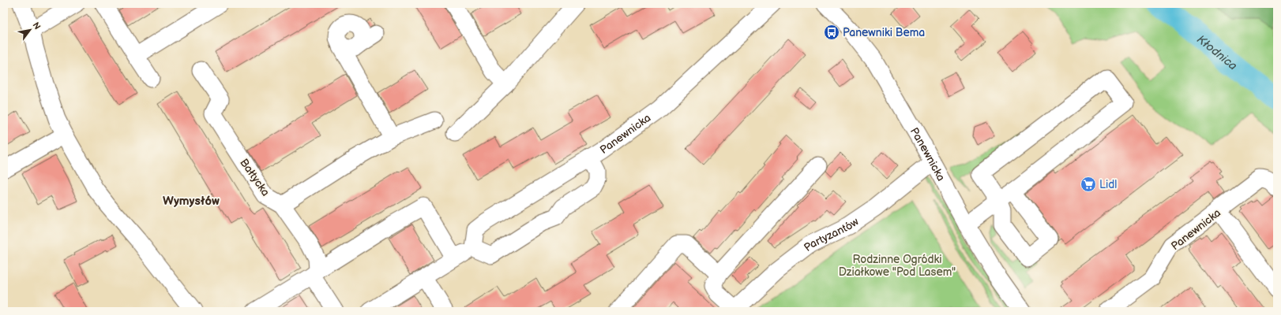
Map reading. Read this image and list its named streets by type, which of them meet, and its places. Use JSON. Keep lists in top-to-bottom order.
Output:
{
  "streets": {
    "street": ["Panewnicka", "Bałtycka", "Partyzantów"]
  },
  "crossings": [
    ["Panewnicka", "Partyzantów"]
  ],
  "districts": ["Wymysłów"],
  "water": ["Kłodnica"],
  "parks": ["Rodzinne Ogródki Działkowe \"Pod Lasem\""],
  "places": {
    "bus stop": ["Panewniki Bema"],
    "supermarket": ["Lidl"]
  },
  "north": "top right"
}
